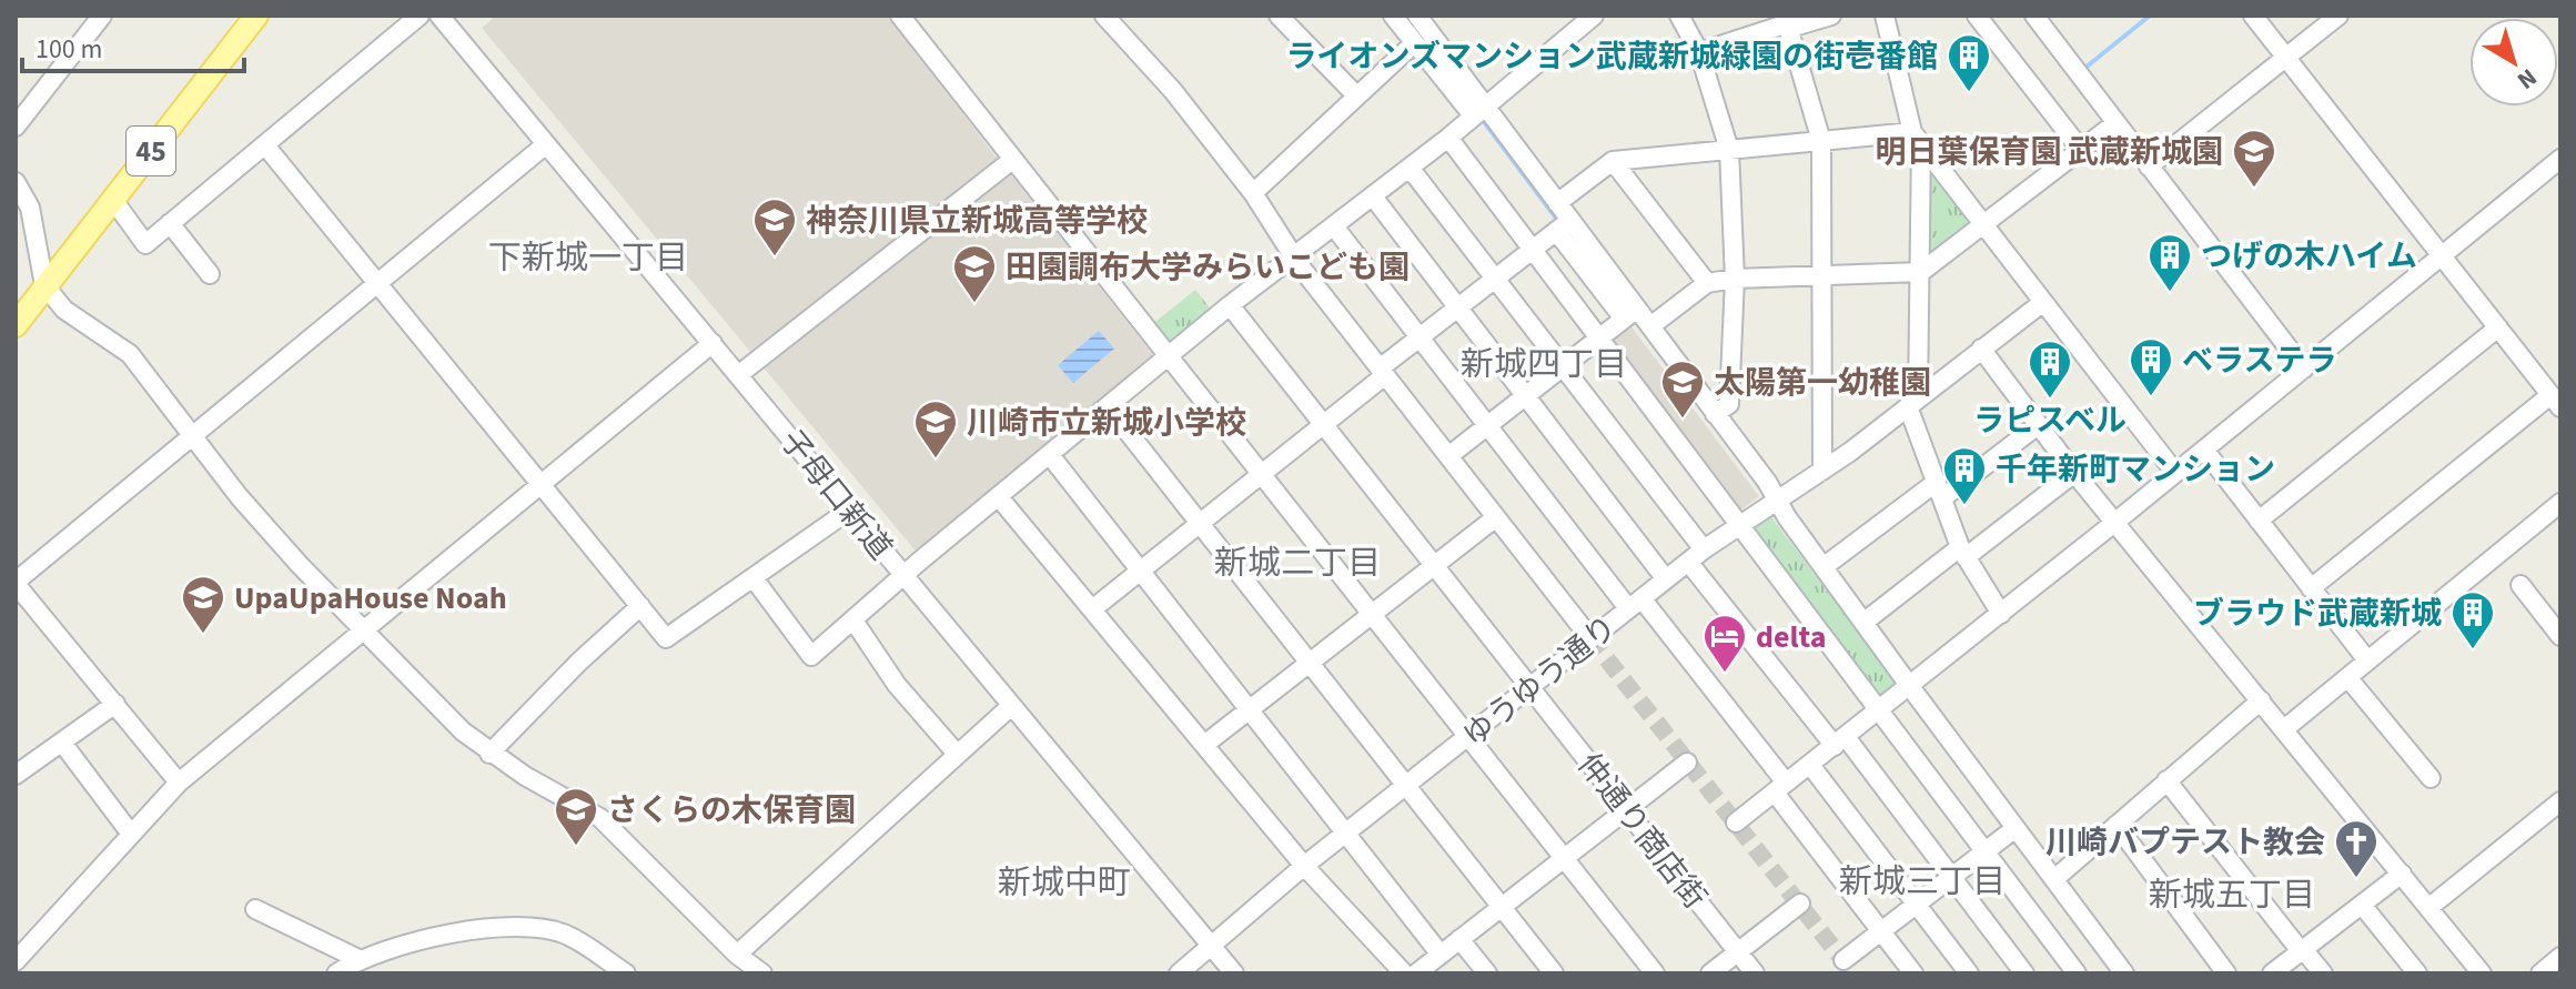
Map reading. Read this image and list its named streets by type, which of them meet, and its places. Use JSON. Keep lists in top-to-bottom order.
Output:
{
  "streets": {
    "main road": ["45"],
    "street": ["子母口新道", "ゆうゆう通り", "仲通り商店街"]
  },
  "crossings": [
    ["子母口新道", "ゆうゆう通り"],
    ["ゆうゆう通り", "仲通り商店街"]
  ],
  "districts": [
    "下新城一丁目",
    "新城四丁目",
    "新城二丁目",
    "新城三丁目",
    "新城中町",
    "新城五丁目"
  ],
  "places": {
    "building": [
      "ライオンズマンション武蔵新城緑園の街壱番館",
      "つげの木ハイム",
      "ベラステラ",
      "ラピスベル",
      "千年新町マンション",
      "ブラウド武蔵新城"
    ],
    "school or university": [
      "明日葉保育園 武蔵新城園",
      "神奈川県立新城高等学校",
      "田園調布大学みらいこども園",
      "太陽第一幼稚園",
      "川崎市立新城小学校",
      "UpaUpaHouse Noah",
      "さくらの木保育園"
    ],
    "hotel": ["delta"],
    "church": ["川崎バプテスト教会"]
  },
  "scale_bar": "100 m",
  "north": "bottom right"
}
